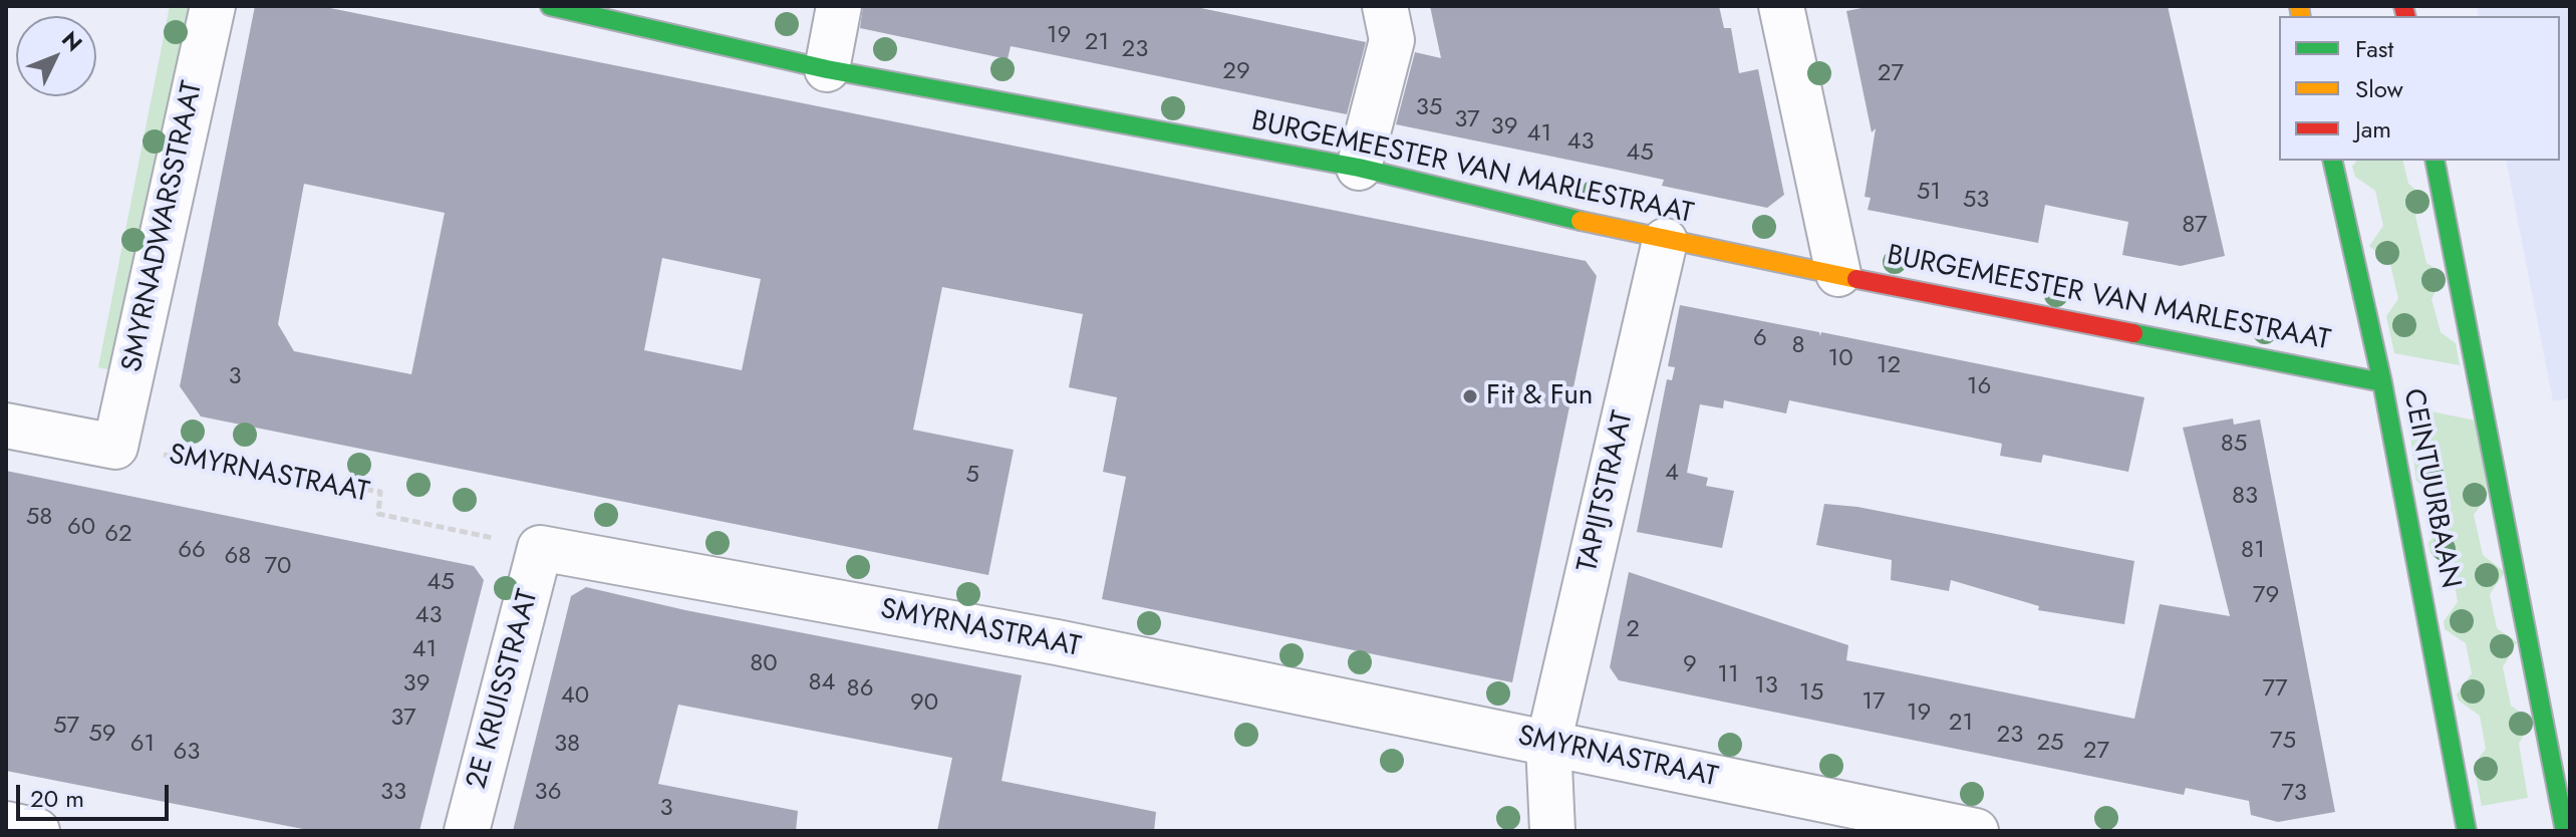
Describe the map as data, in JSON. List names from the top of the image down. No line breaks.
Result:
{"streets":{"street":["BURGEMEESTER VAN MARLESTRAAT","SMYRNADWARSSTRAAT","SMYRNASTRAAT","CEINTUURBAAN","TAPIJTSTRAAT","2E KRUISSTRAAT"]},"crossings":[["BURGEMEESTER VAN MARLESTRAAT","CEINTUURBAAN"],["BURGEMEESTER VAN MARLESTRAAT","TAPIJTSTRAAT"],["SMYRNADWARSSTRAAT","SMYRNASTRAAT"],["SMYRNASTRAAT","TAPIJTSTRAAT"],["SMYRNASTRAAT","2E KRUISSTRAAT"]],"places":["Fit & Fun"],"house_numbers":["19","21","23","29","27","35","37","39","41","43","45","51","53","87","6","8","10","12","3","16","85","4","5","83","58","60","62","66","81","68","70","45","79","43","2","41","80","9","11","84","39","13","86","77","15","40","17","90","19","37","21","57","59","23","75","25","61","38","27","63","33","36","73","3"],"legend":["Fast","Slow","Jam"],"scale_bar":"20 m","north":"top right"}
